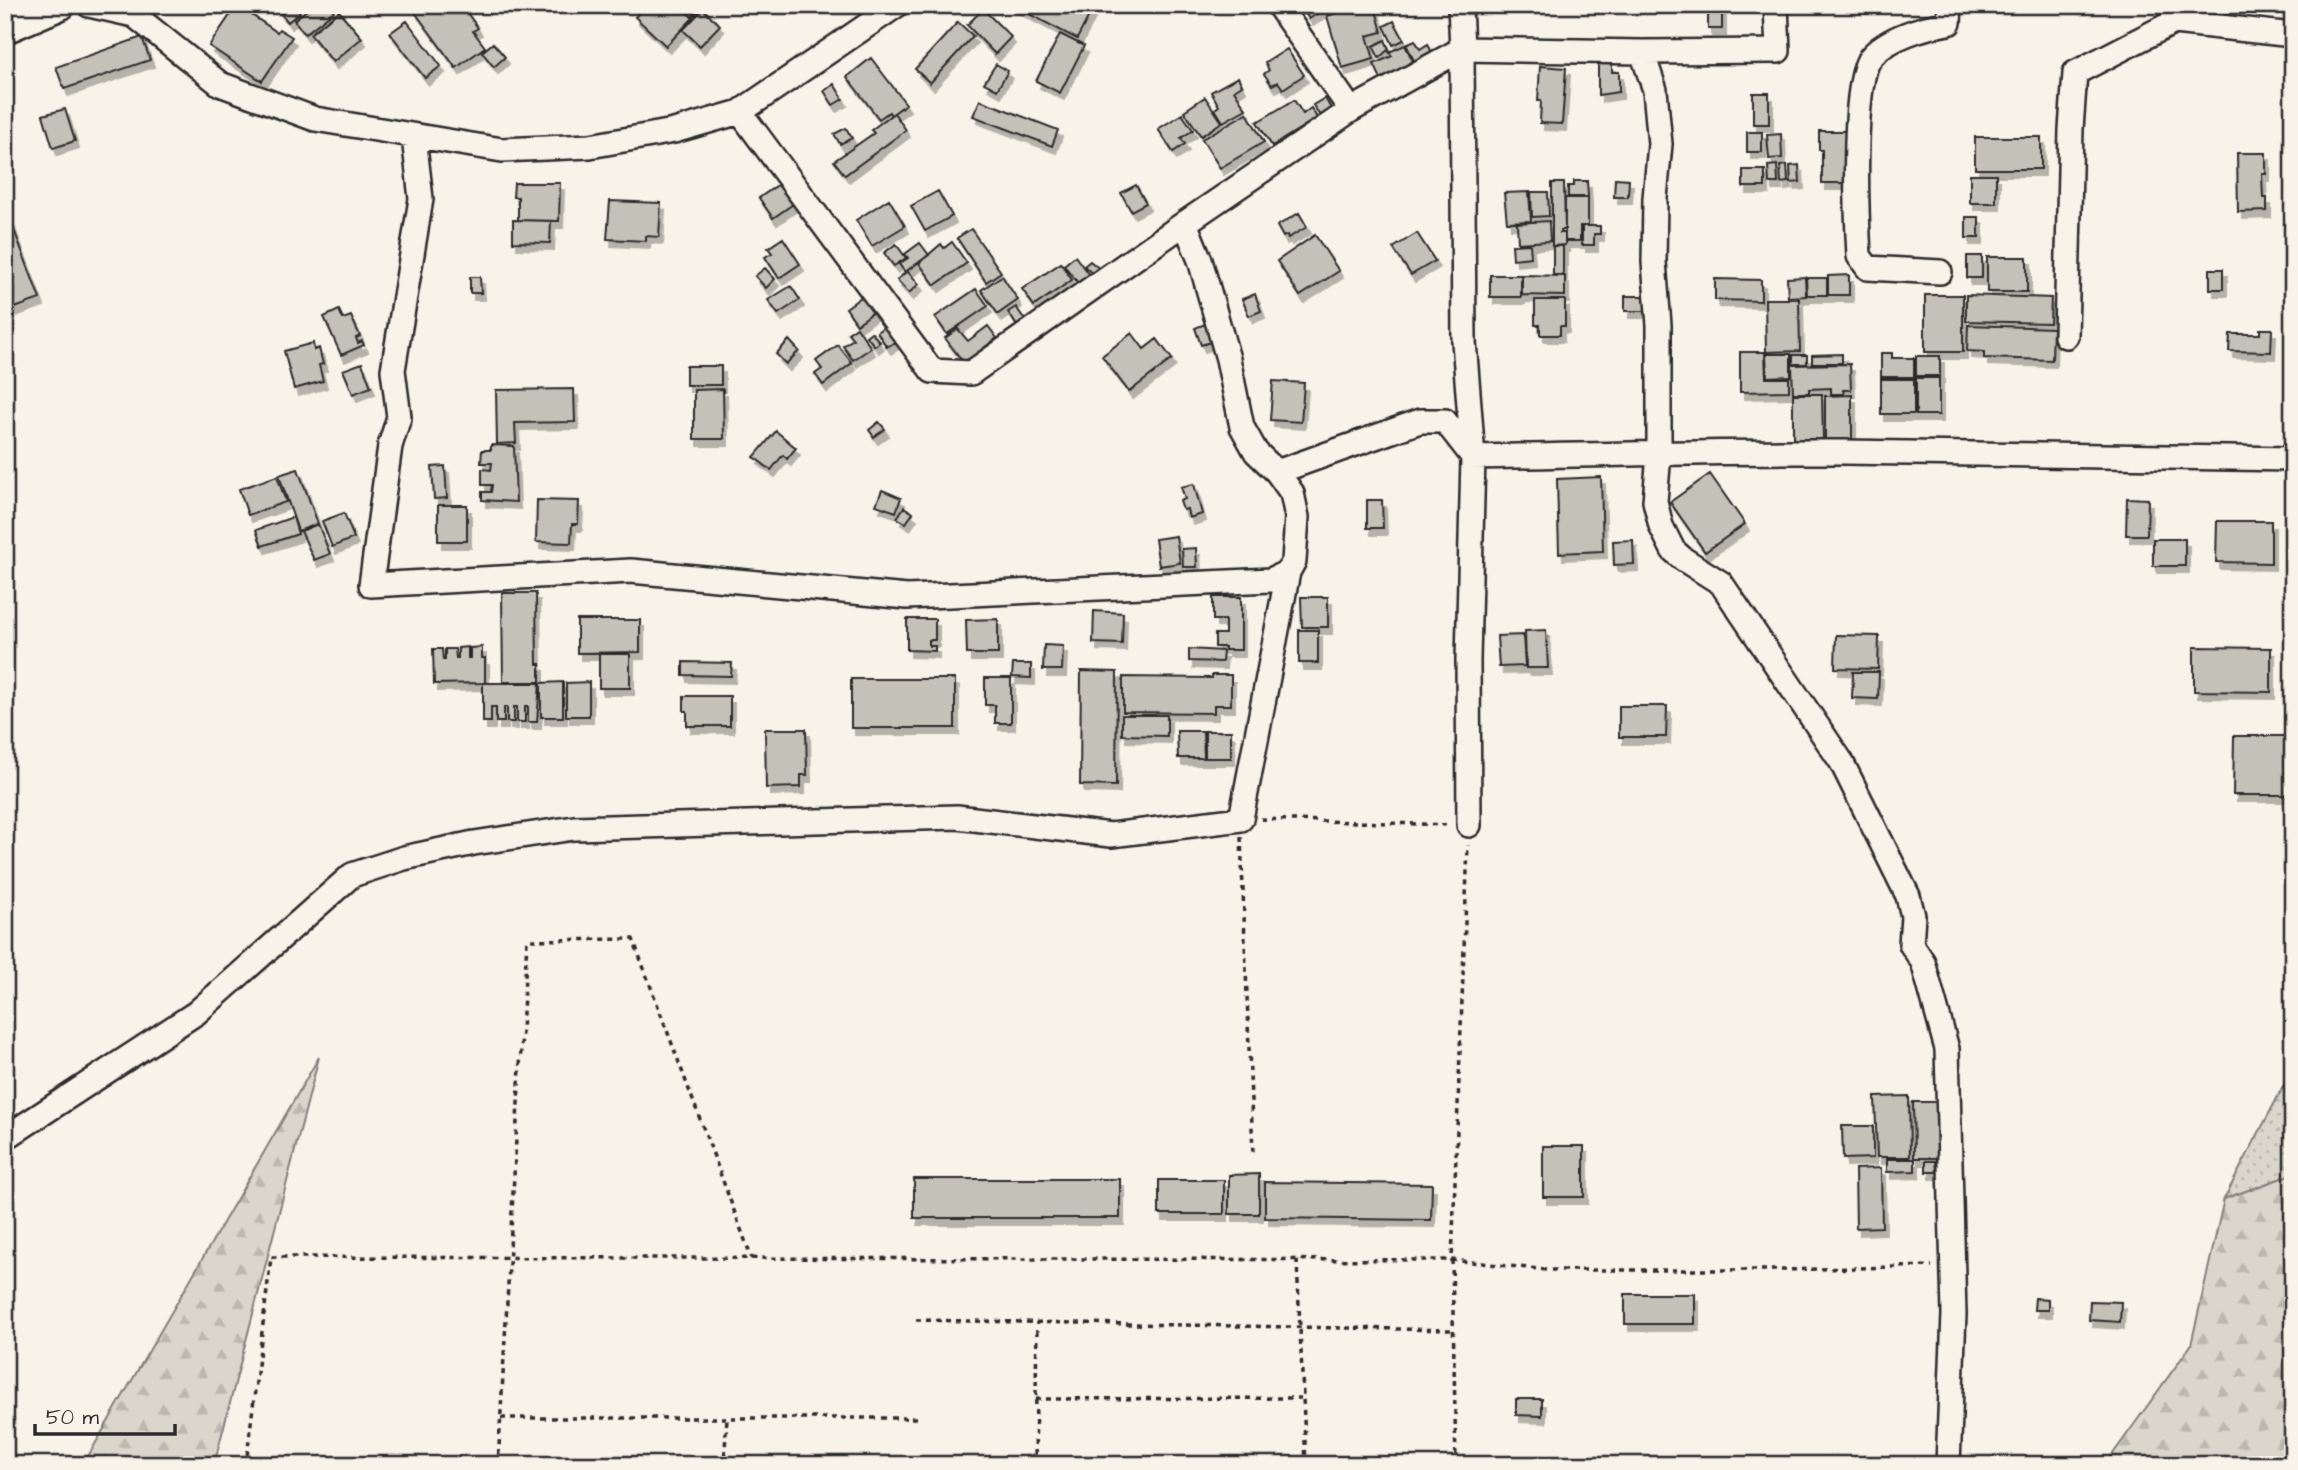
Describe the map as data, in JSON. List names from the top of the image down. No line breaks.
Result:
{"scale_bar":"50 m"}
